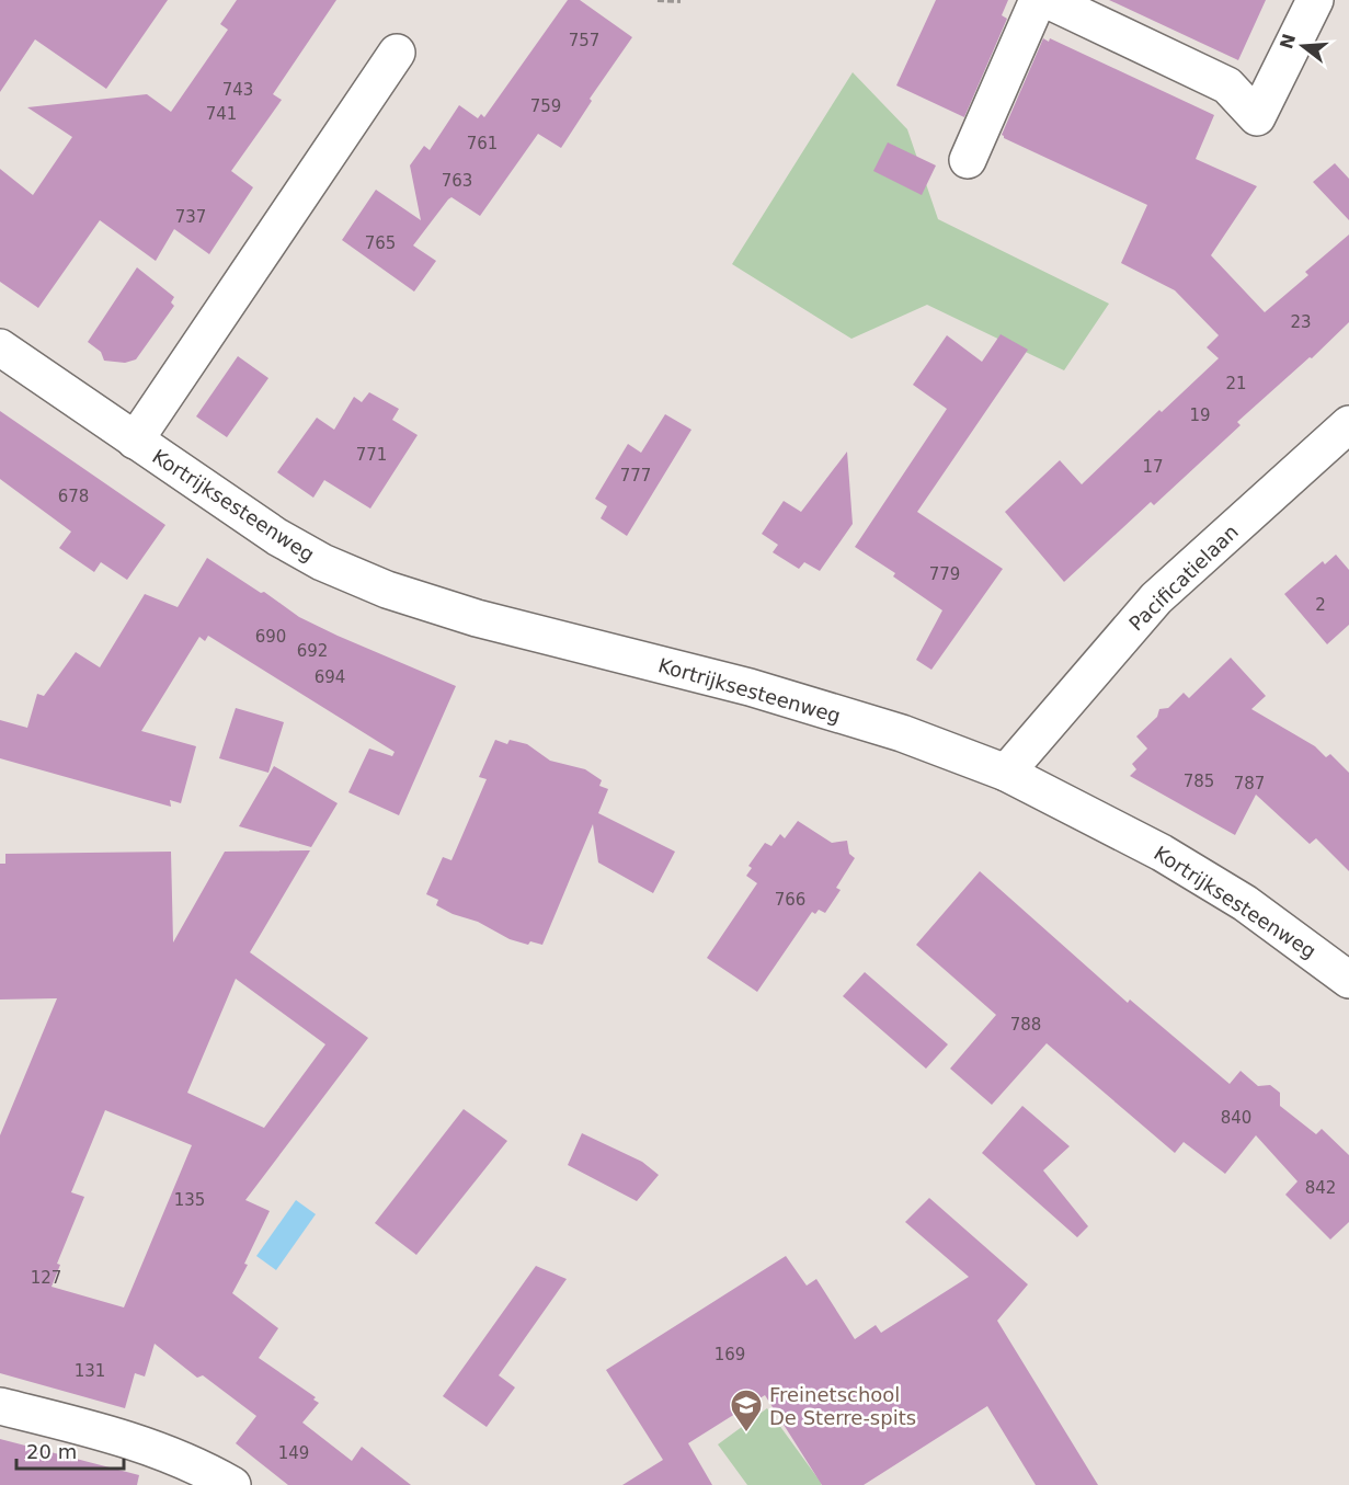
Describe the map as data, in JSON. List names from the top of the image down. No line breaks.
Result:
{"streets":{"main road":["Kortrijksesteenweg","Pacificatielaan"]},"crossings":[["Kortrijksesteenweg","Pacificatielaan"]],"places":{"school or university":["Freinetschool De Sterre-spits"]},"house_numbers":["757","743","759","741","761","763","737","765","23","21","19","771","17","777","678","779","2","690","692","694","785","787","766","788","840","842","135","127","169","131","149"],"scale_bar":"20 m","north":"left"}
